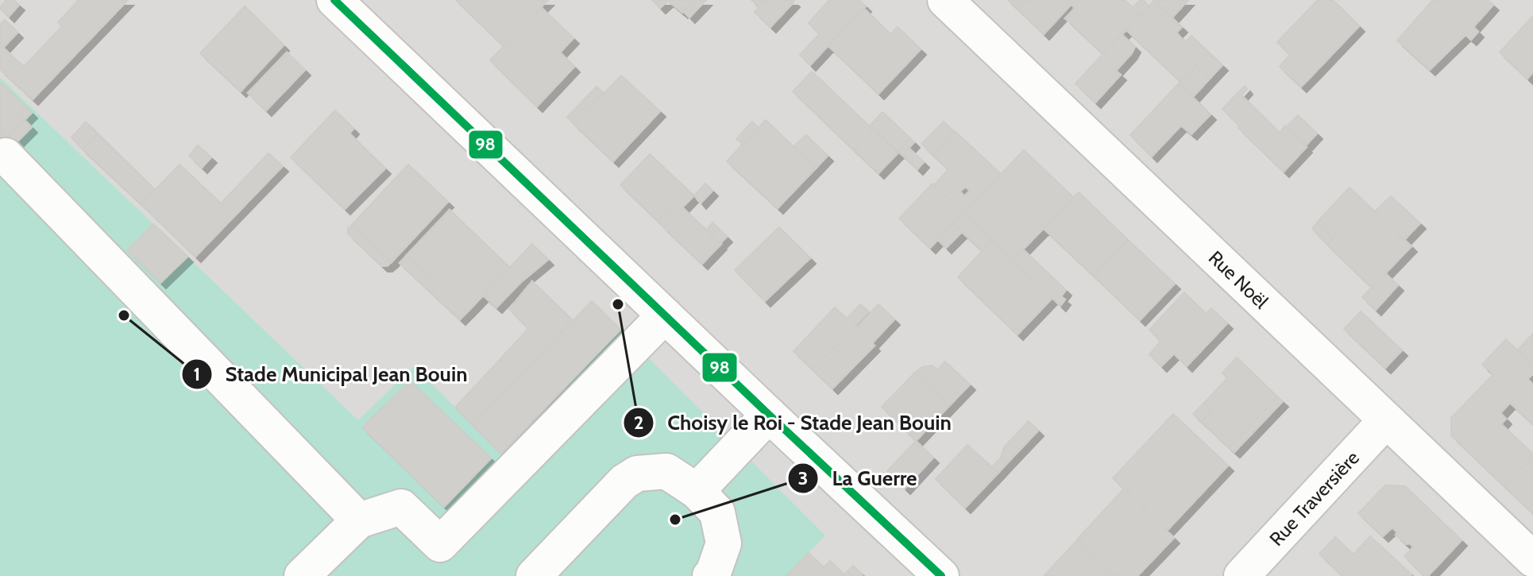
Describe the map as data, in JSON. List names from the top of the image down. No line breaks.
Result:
{"streets":{"street":["Rue Noël","Rue Traversière"]},"crossings":[["Rue Noël","Rue Traversière"]],"places":["Choisy le Roi - Stade Jean Bouin","Stade Municipal Jean Bouin","La Guerre"],"lines":["transit line 98"]}
